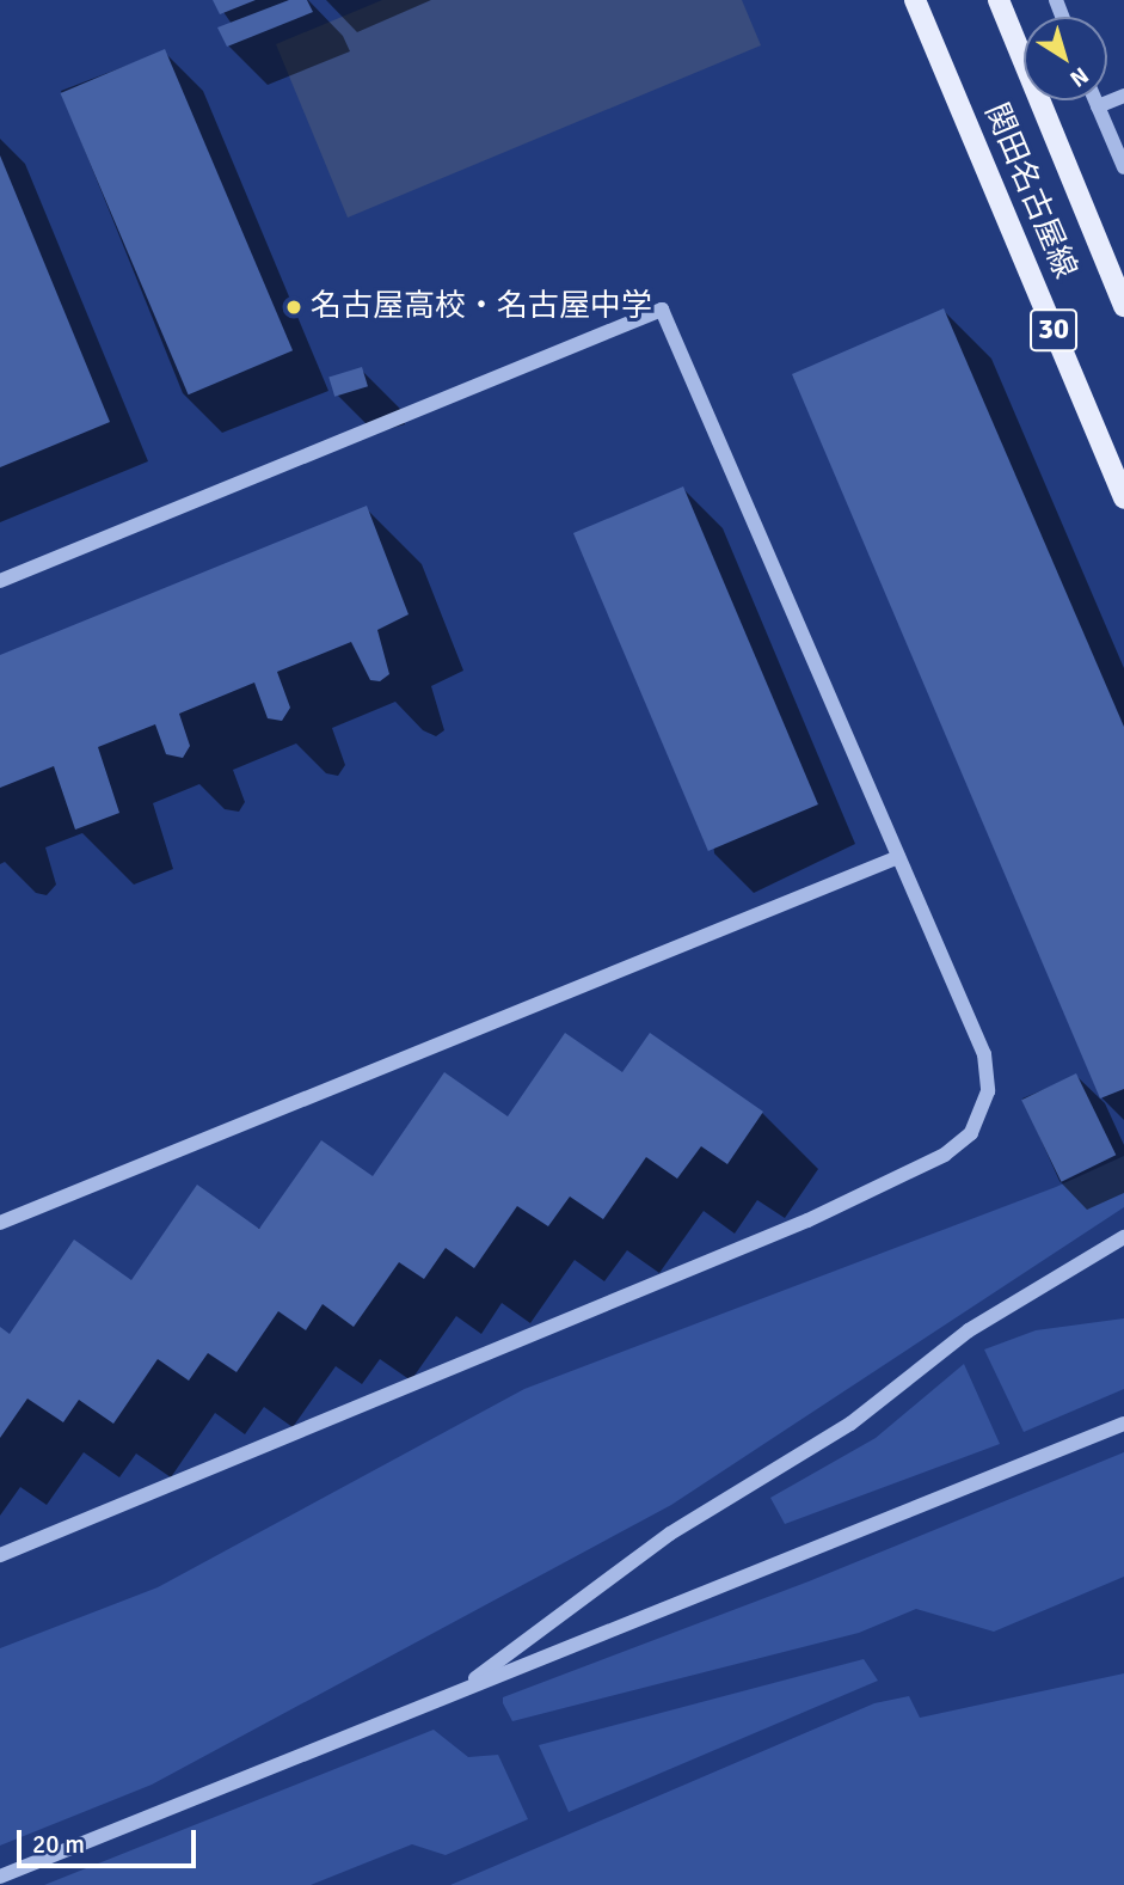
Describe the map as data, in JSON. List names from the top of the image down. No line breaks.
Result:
{"streets":{"main road":["関田名古屋線","30"]},"places":["名古屋高校・名古屋中学"],"scale_bar":"20 m","north":"bottom right"}
